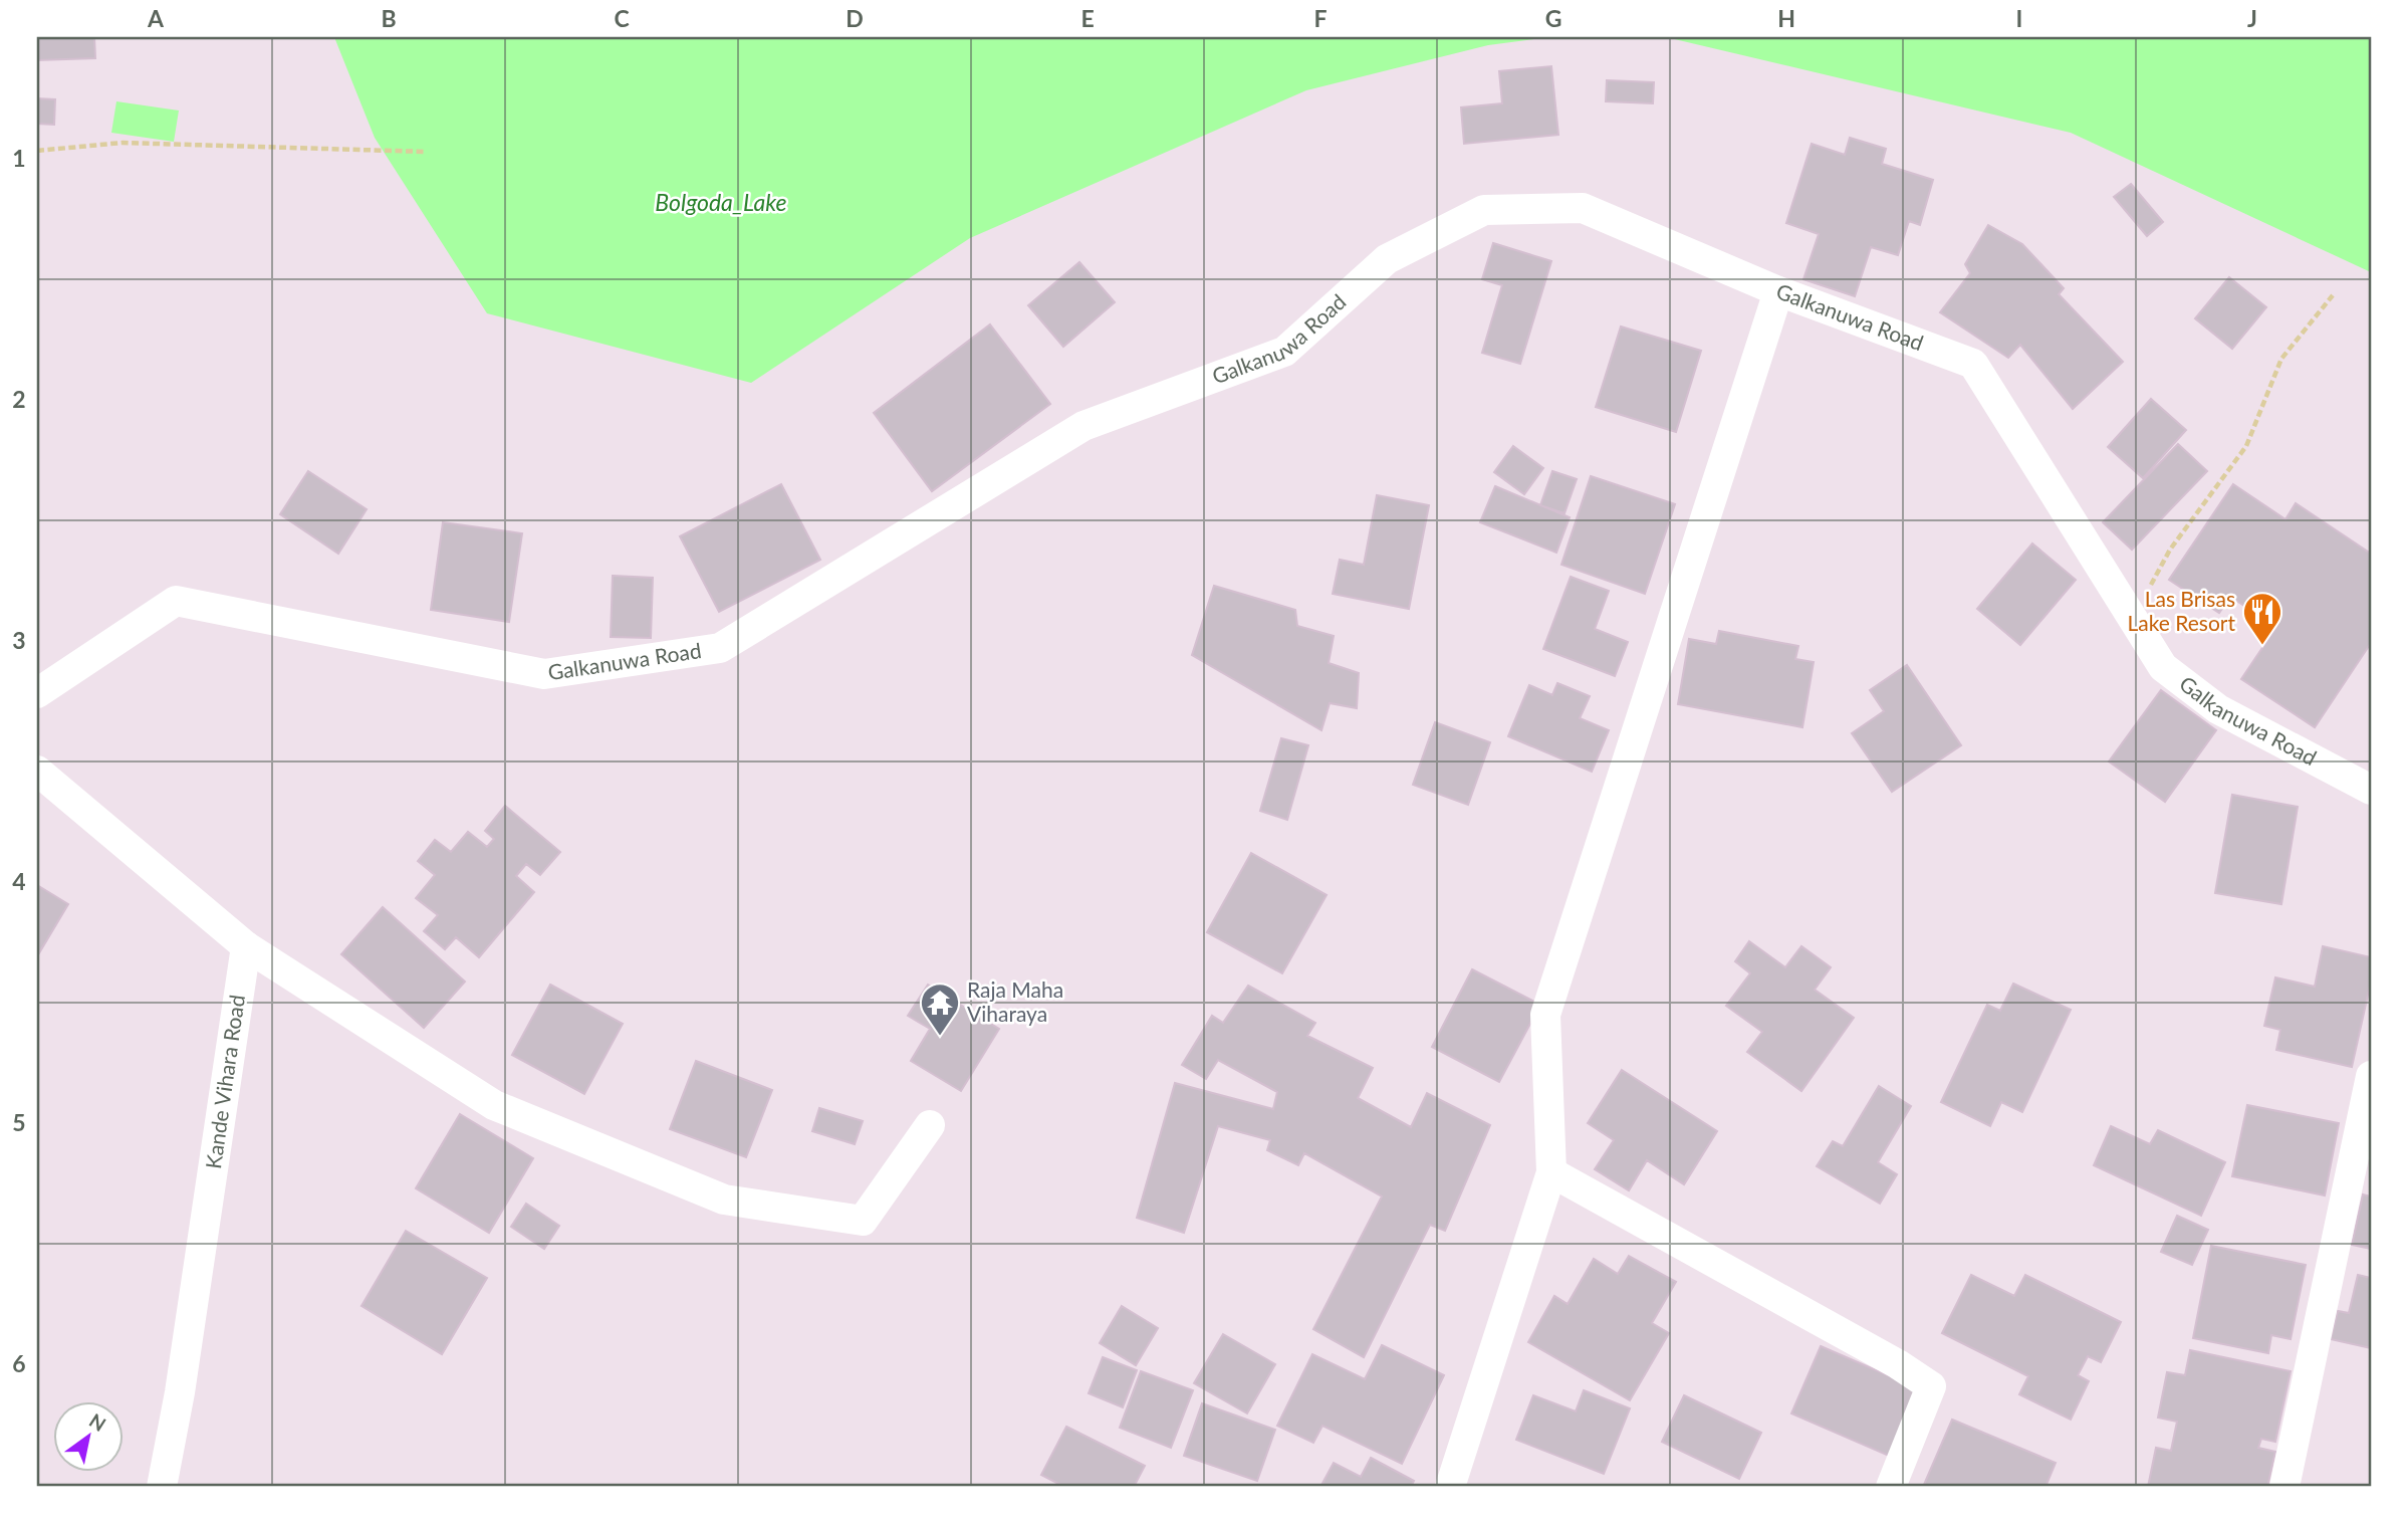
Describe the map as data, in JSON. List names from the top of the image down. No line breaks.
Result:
{"streets":{"street":["Galkanuwa Road","Kande Vihara Road"]},"water":["Bolgoda_Lake"],"places":{"restaurant":["Las Brisas Lake Resort"],"temple":["Raja Maha Viharaya"]},"north":"top right","grid":{"columns":["A","B","C","D","E","F","G","H","I","J"],"rows":["1","2","3","4","5","6"]}}
